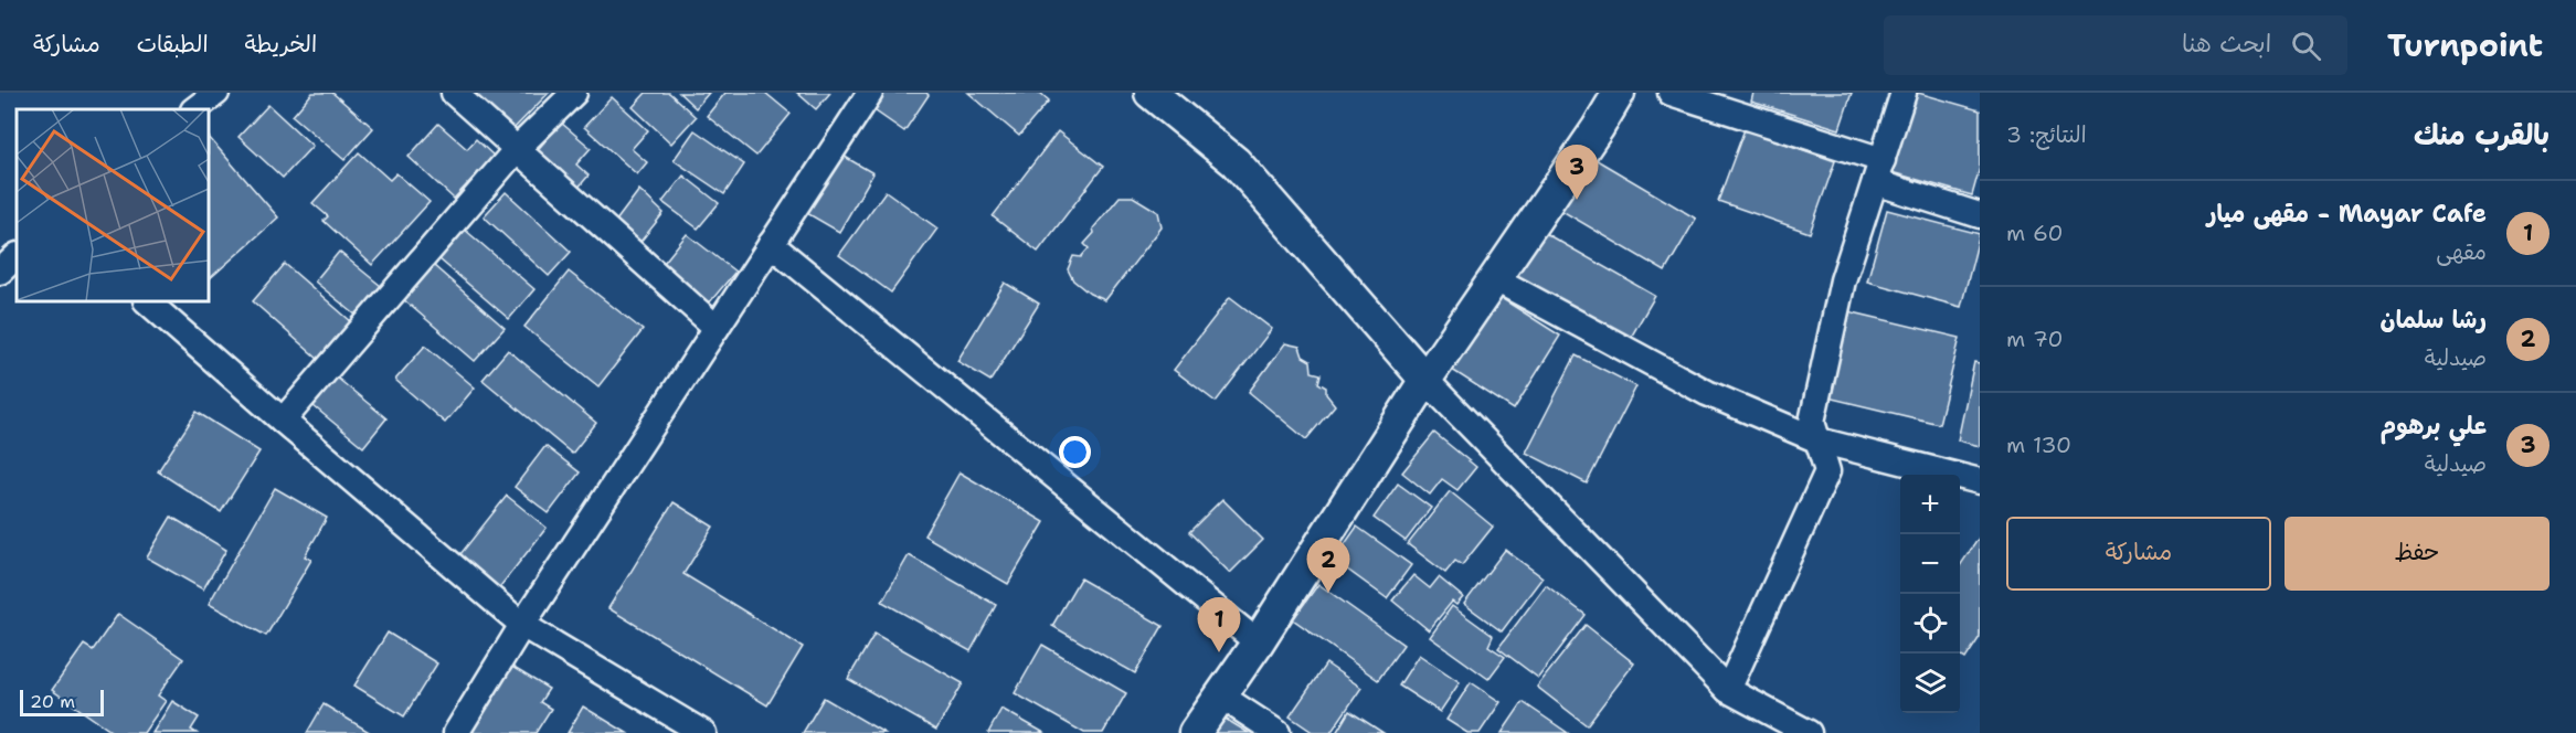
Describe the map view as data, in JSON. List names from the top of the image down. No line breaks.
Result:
{"scale_bar":"20 m","page":{"header":"Turnpoint","search":"ابحث هنا","nav":["الخريطة","الطبقات","مشاركة"],"heading":["بالقرب منك","النتائج: 3"],"pins":["3","2","1"],"list":[{"mark":"1","name":"Mayar Cafe - مقهى ميار","note":"مقهى","value":"60 m"},{"mark":"2","name":"رشا سلمان","note":"صيدلية","value":"70 m"},{"mark":"3","name":"علي برهوم","note":"صيدلية","value":"130 m"}],"map_buttons":["+","−"],"buttons":["حفظ","مشاركة"],"scale":"20 m"}}
